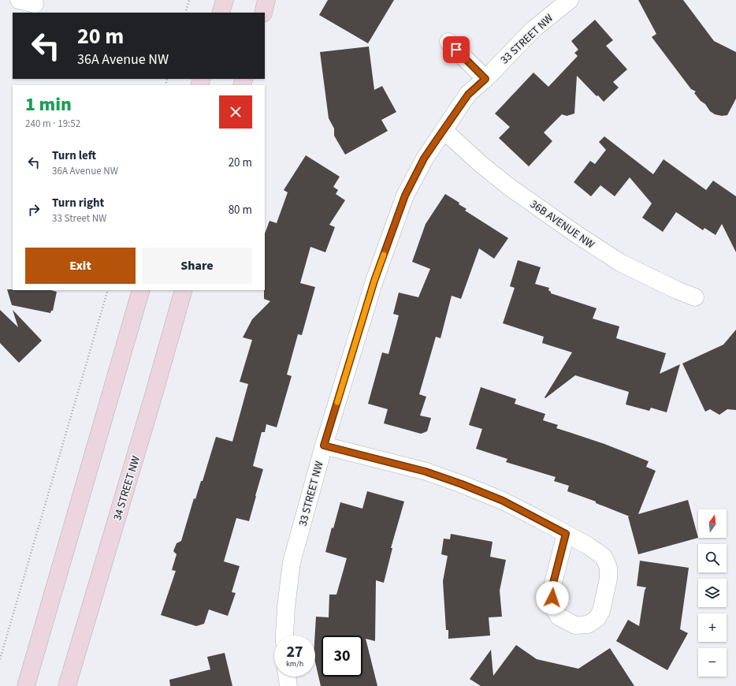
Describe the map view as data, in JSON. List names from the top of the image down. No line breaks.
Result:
{"streets":{"main road":["34 STREET NW"],"street":["33 STREET NW","36B AVENUE NW"]},"crossings":[["33 STREET NW","36B AVENUE NW"]],"north":"top","page":{"turn":["20 m","36A Avenue NW"],"heading":["1 min","240 m · 19:52"],"list":[{"name":"Turn left","note":"36A Avenue NW","value":"20 m"},{"name":"Turn right","note":"33 Street NW","value":"80 m"}],"buttons":["Exit","Share"],"map_buttons":["+","−"],"speed":"27 km/h","limit":"30"}}
